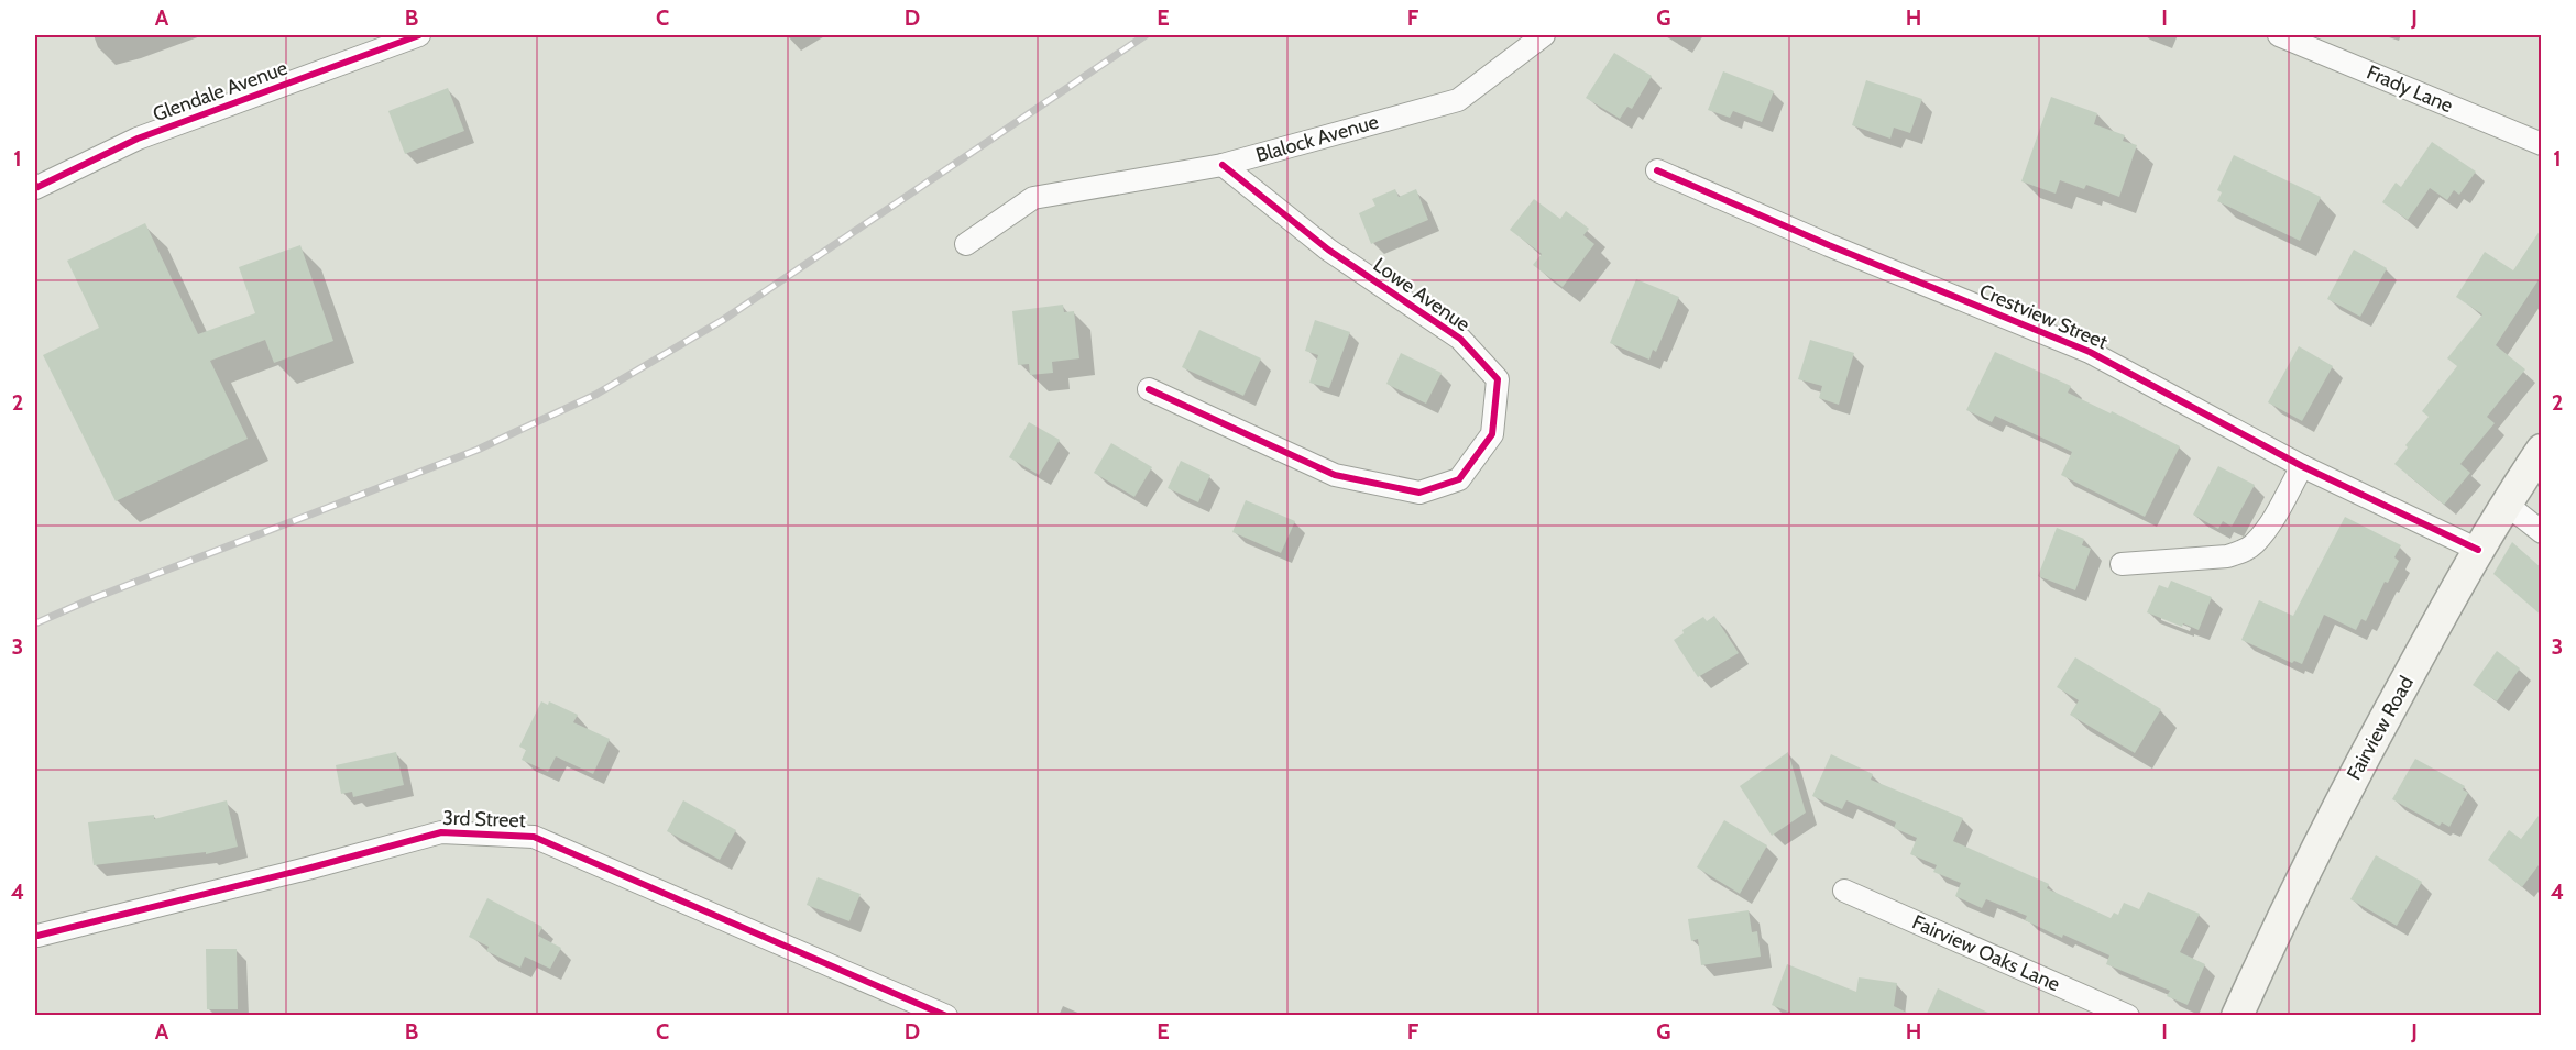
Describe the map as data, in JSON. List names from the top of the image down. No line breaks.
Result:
{"streets":{"main road":["Fairview Road"],"street":["Frady Lane","Glendale Avenue","Blalock Avenue","Lowe Avenue","Crestview Street","3rd Street","Fairview Oaks Lane"]},"crossings":[["Blalock Avenue","Lowe Avenue"],["Crestview Street","Fairview Road"]],"grid":{"columns":["A","B","C","D","E","F","G","H","I","J"],"rows":["1","2","3","4"]}}
